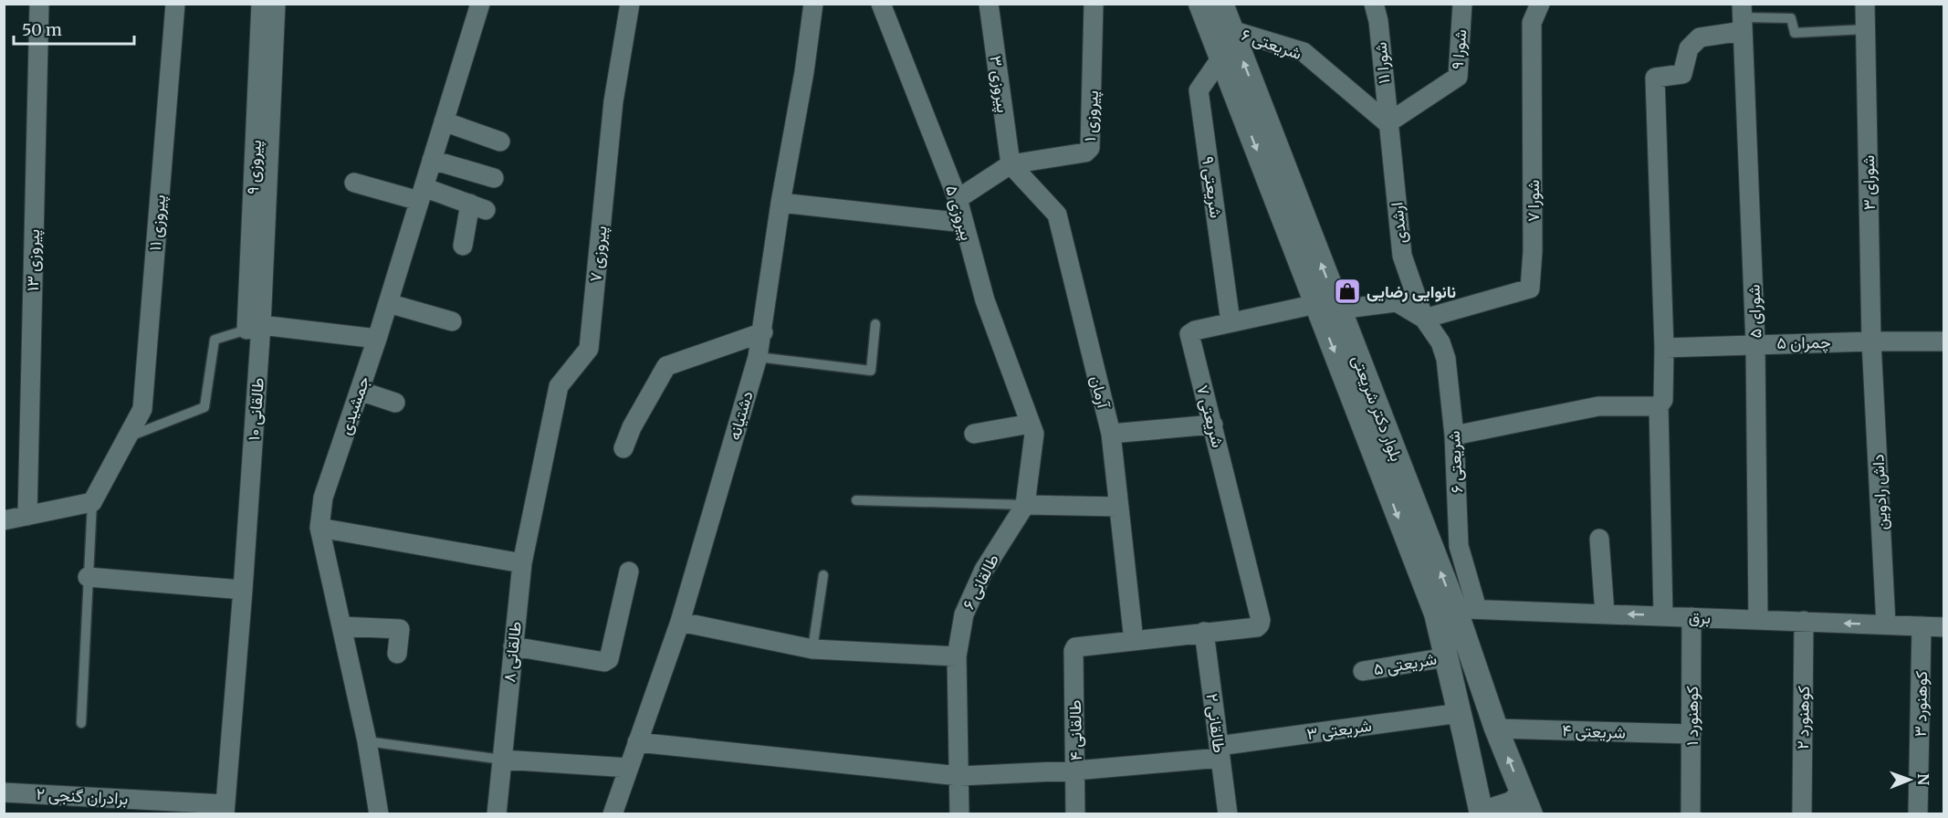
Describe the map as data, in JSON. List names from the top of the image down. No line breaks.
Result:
{"streets":{"street":["شریعتی ۶","شورا ۹","شورا ۱۱","پیروزی ۳","پیروزی ۱","پیروزی ۹","شورای ۳","شریعتی ۹","شورا ۷","پیروزی ۵","پیروزی ۱۱","ارشدی","پیروزی ۷","پیروزی ۱۳","شورای ۵","چمران ۵","آرمان","جمشیدی","بلوار دکتر شریعتی","طالقانی ۱۰","دشتیانه","شریعتی ۷","داش رادوین","طالقانی ۶","برق","طالقانی ۸","شریعتی ۵","کوهنورد ۳","کوهنورد ۱","کوهنورد ۲","طالقانی ۲","شریعتی ۳","طالقانی ۴","شریعتی ۴","برادران گنجی ۲"]},"crossings":[["شریعتی ۶","شورا ۹"],["شریعتی ۶","شورا ۱۱"],["شریعتی ۶","شورا ۷"],["شریعتی ۶","ارشدی"],["شریعتی ۶","بلوار دکتر شریعتی"],["شریعتی ۶","برق"],["شورا ۹","شورا ۱۱"],["شورا ۹","ارشدی"],["شورا ۱۱","ارشدی"],["پیروزی ۳","پیروزی ۱"],["پیروزی ۳","آرمان"],["پیروزی ۱","پیروزی ۵"],["پیروزی ۱","آرمان"],["پیروزی ۹","طالقانی ۱۰"],["شورای ۳","چمران ۵"],["شورای ۳","داش رادوین"],["شریعتی ۹","بلوار دکتر شریعتی"],["شریعتی ۹","شریعتی ۷"],["شورا ۷","ارشدی"],["پیروزی ۵","طالقانی ۶"],["پیروزی ۷","طالقانی ۸"],["شورای ۵","چمران ۵"],["شورای ۵","برق"],["چمران ۵","داش رادوین"],["آرمان","طالقانی ۴"],["بلوار دکتر شریعتی","شریعتی ۷"],["بلوار دکتر شریعتی","برق"],["بلوار دکتر شریعتی","شریعتی ۵"],["بلوار دکتر شریعتی","شریعتی ۳"],["بلوار دکتر شریعتی","شریعتی ۴"],["طالقانی ۱۰","برادران گنجی ۲"],["دشتیانه","شریعتی ۳"],["شریعتی ۷","طالقانی ۲"],["داش رادوین","برق"],["طالقانی ۶","شریعتی ۳"],["برق","کوهنورد ۳"],["برق","کوهنورد ۱"],["برق","کوهنورد ۲"],["کوهنورد ۱","شریعتی ۴"],["طالقانی ۲","شریعتی ۳"],["شریعتی ۳","طالقانی ۴"]],"places":{"shop":["نانوایی رضایی"]},"scale_bar":"50 m","north":"right"}
